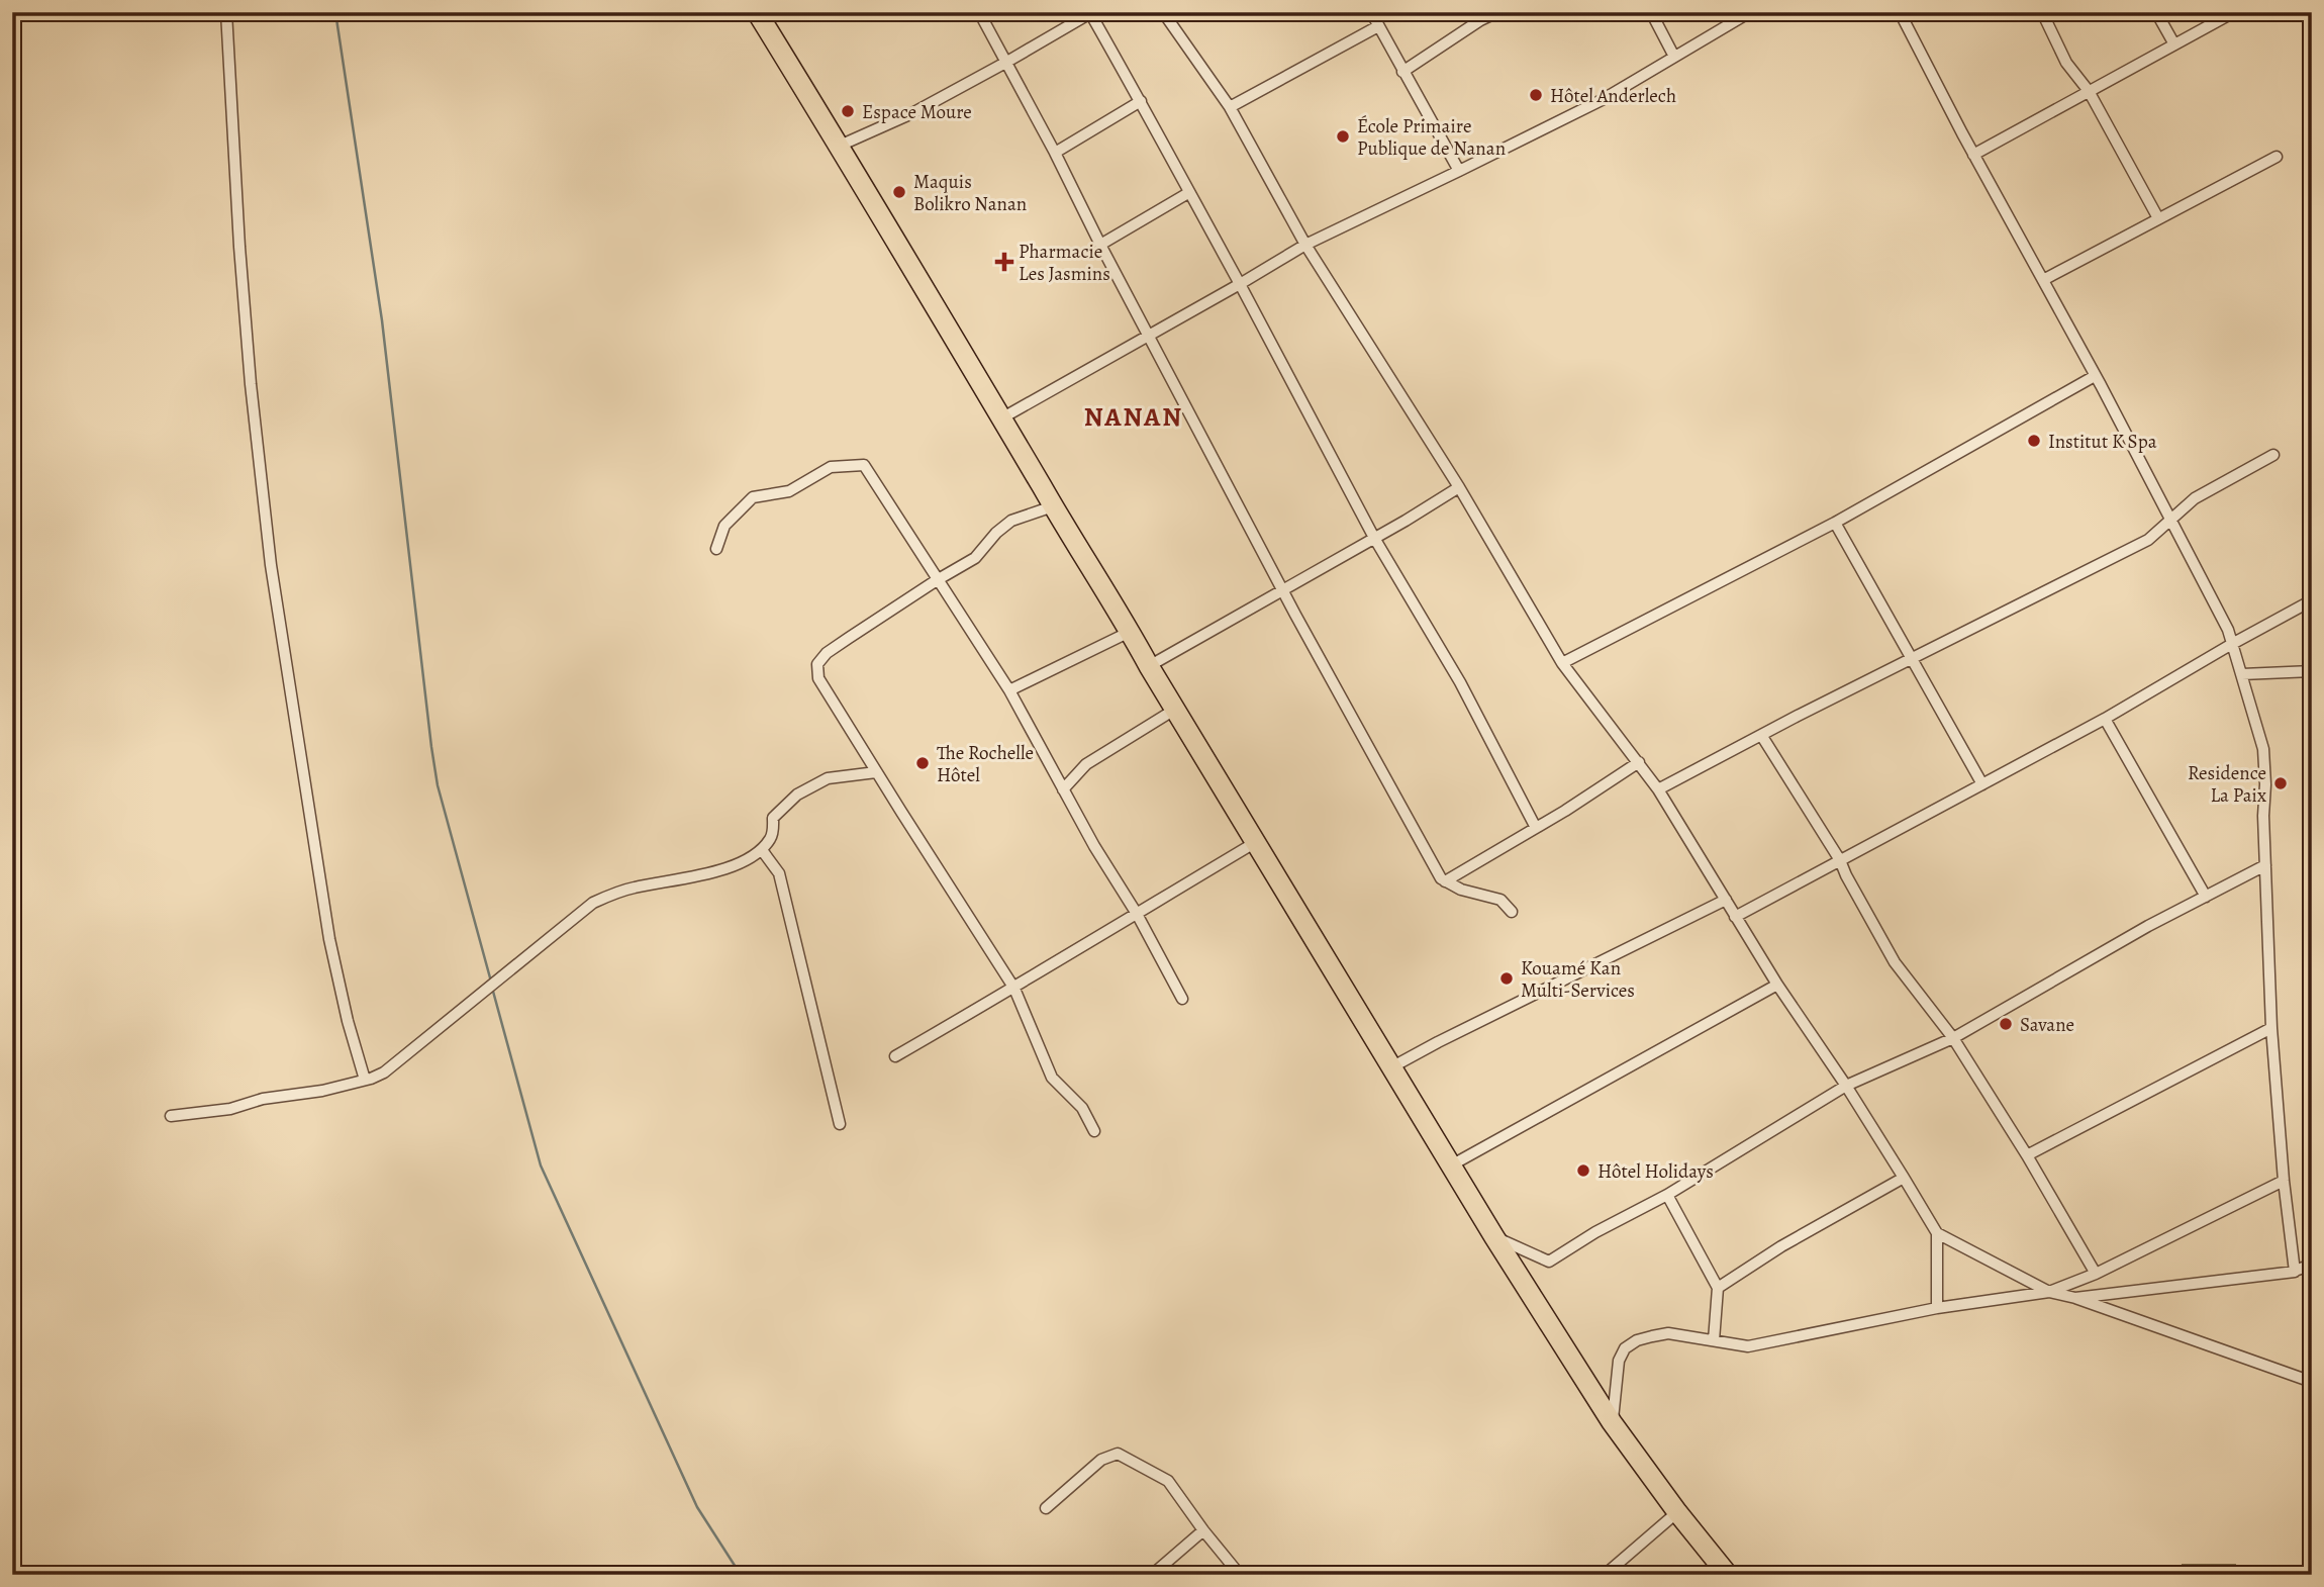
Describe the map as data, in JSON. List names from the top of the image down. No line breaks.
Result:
{"districts":["NANAN"],"places":{"other":["Hôtel Anderlech","Espace Moure","École Primaire Publique de Nanan","Maquis Bolikro Nanan","Institut K Spa","The Rochelle Hôtel","Residence La Paix","Kouamé Kan Multi-Services","Savane","Hôtel Holidays"],"health":["Pharmacie Les Jasmins"]}}
